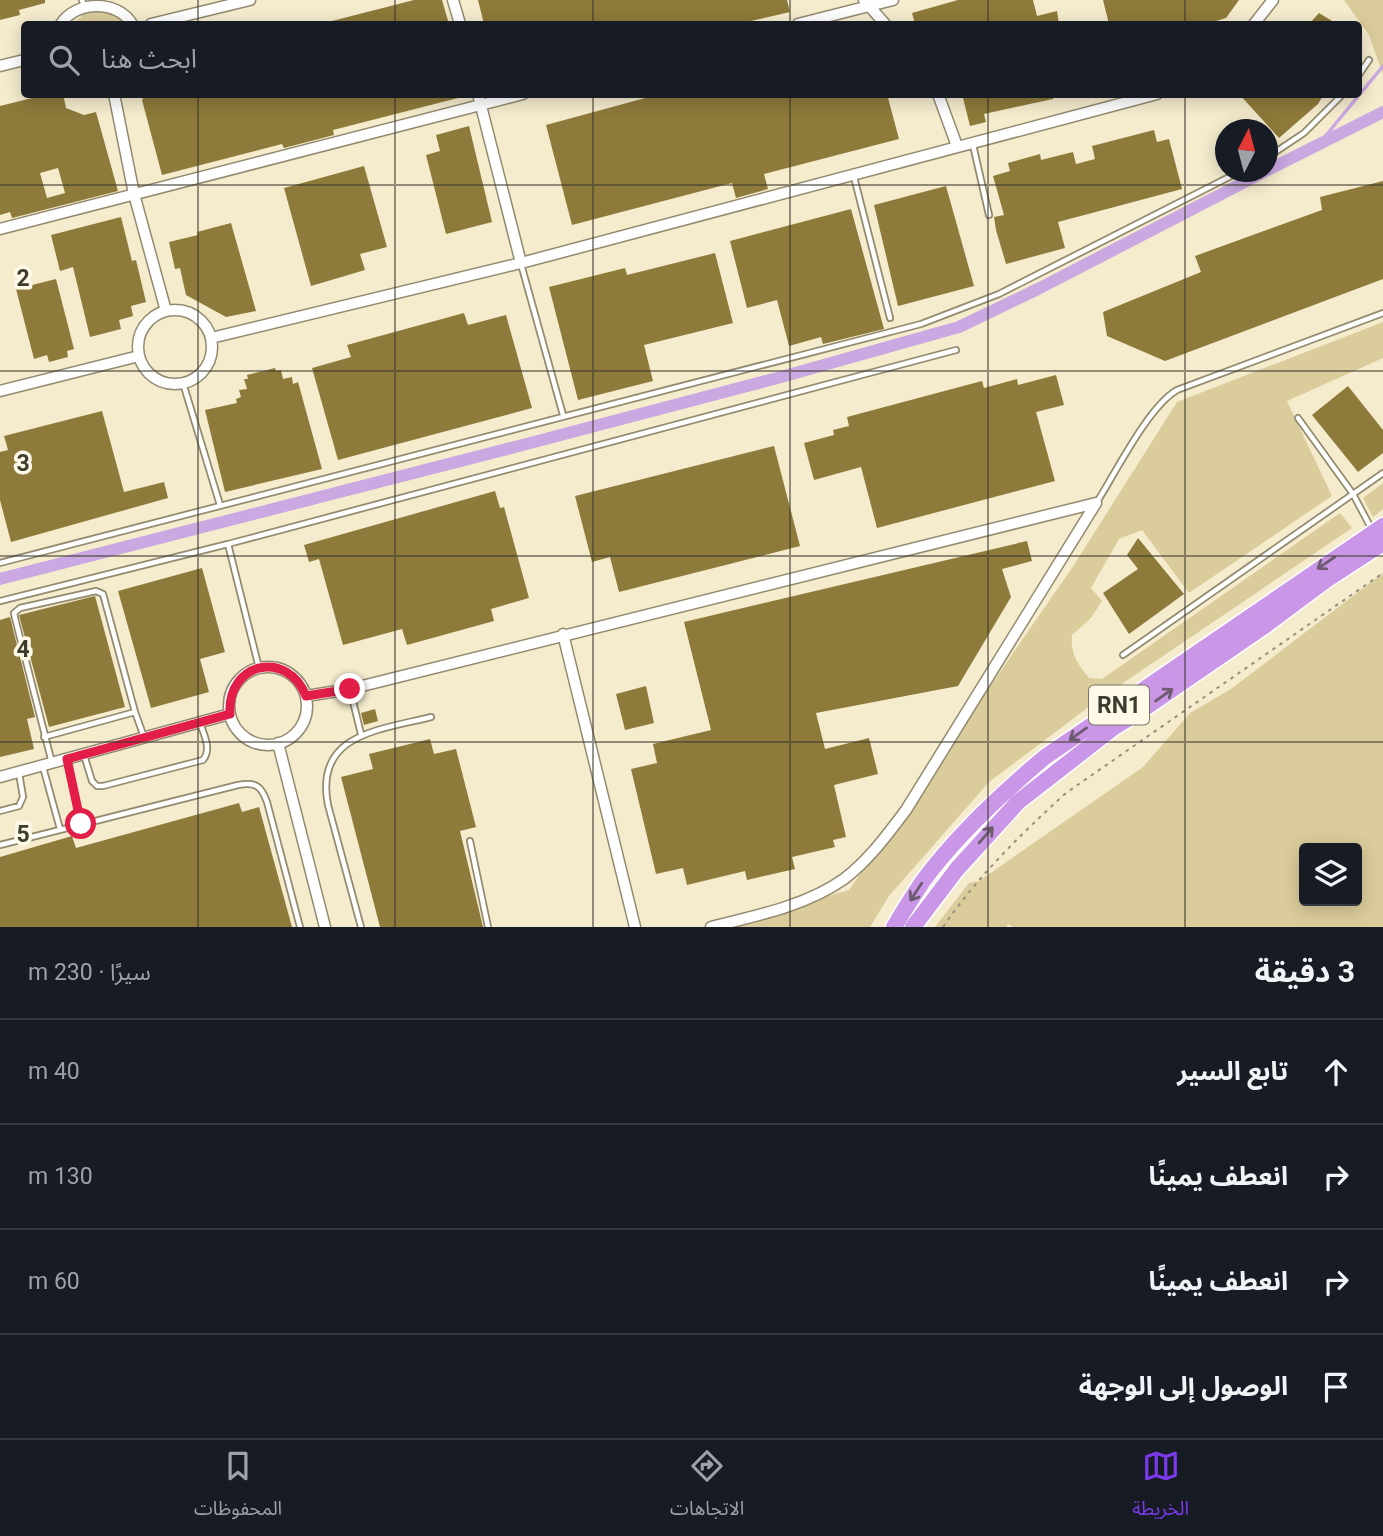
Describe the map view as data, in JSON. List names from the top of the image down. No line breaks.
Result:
{"streets":{"highway":["RN1"]},"north":"top","page":{"search":"ابحث هنا","heading":["3 دقيقة","سيرًا · 230 m"],"list":[["تابع السير","40 m"],["انعطف يمينًا","130 m"],["انعطف يمينًا","60 m"],"الوصول إلى الوجهة"],"nav":["الخريطة","الاتجاهات","المحفوظات"]},"grid":{"rows":["2","3","4","5"]}}
